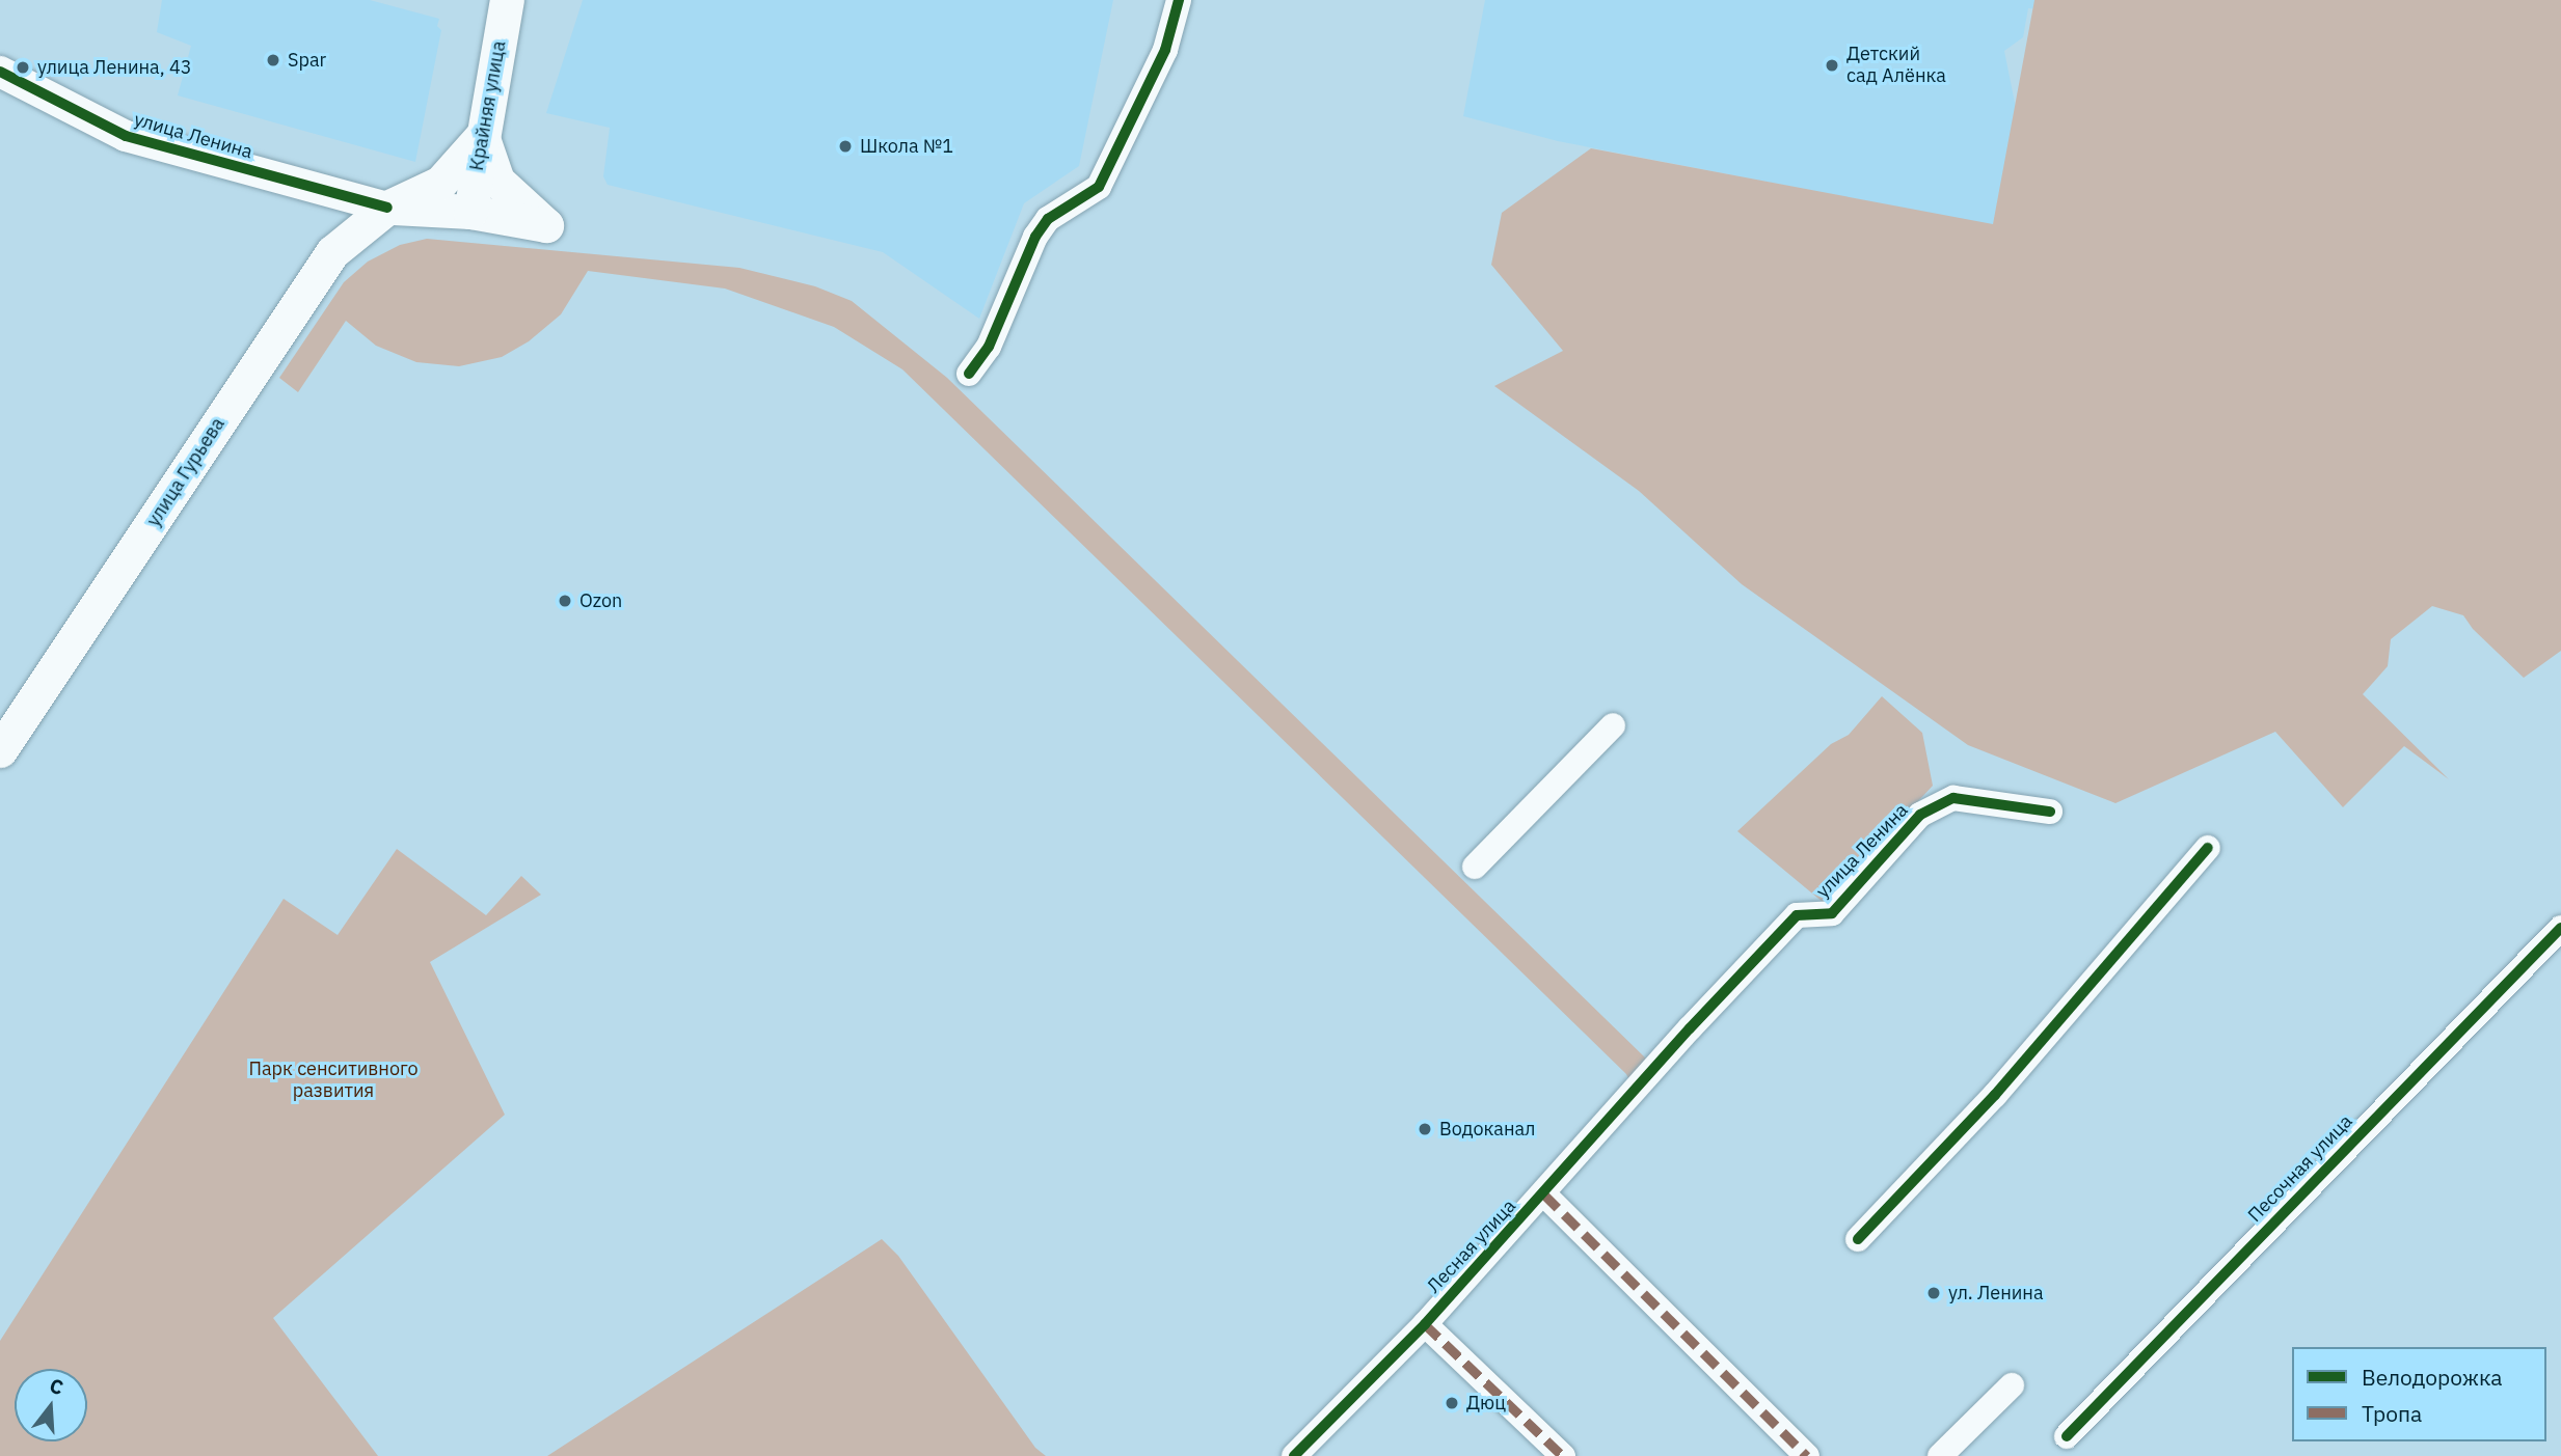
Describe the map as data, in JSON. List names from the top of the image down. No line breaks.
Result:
{"streets":{"main road":["Крайняя улица","улица Ленина","улица Гурьева"],"street":["Песочная улица","Лесная улица"]},"crossings":[["Крайняя улица","улица Ленина"],["Крайняя улица","улица Гурьева"],["улица Ленина","улица Гурьева"],["улица Ленина","Лесная улица"]],"parks":["Парк сенситивного развития"],"places":["Spar","Детский сад Алёнка","улица Ленина, 43","Школа №1","Ozon","Водоканал","ул. Ленина","Дюц"],"legend":["Велодорожка","Тропа"],"north":"top"}
